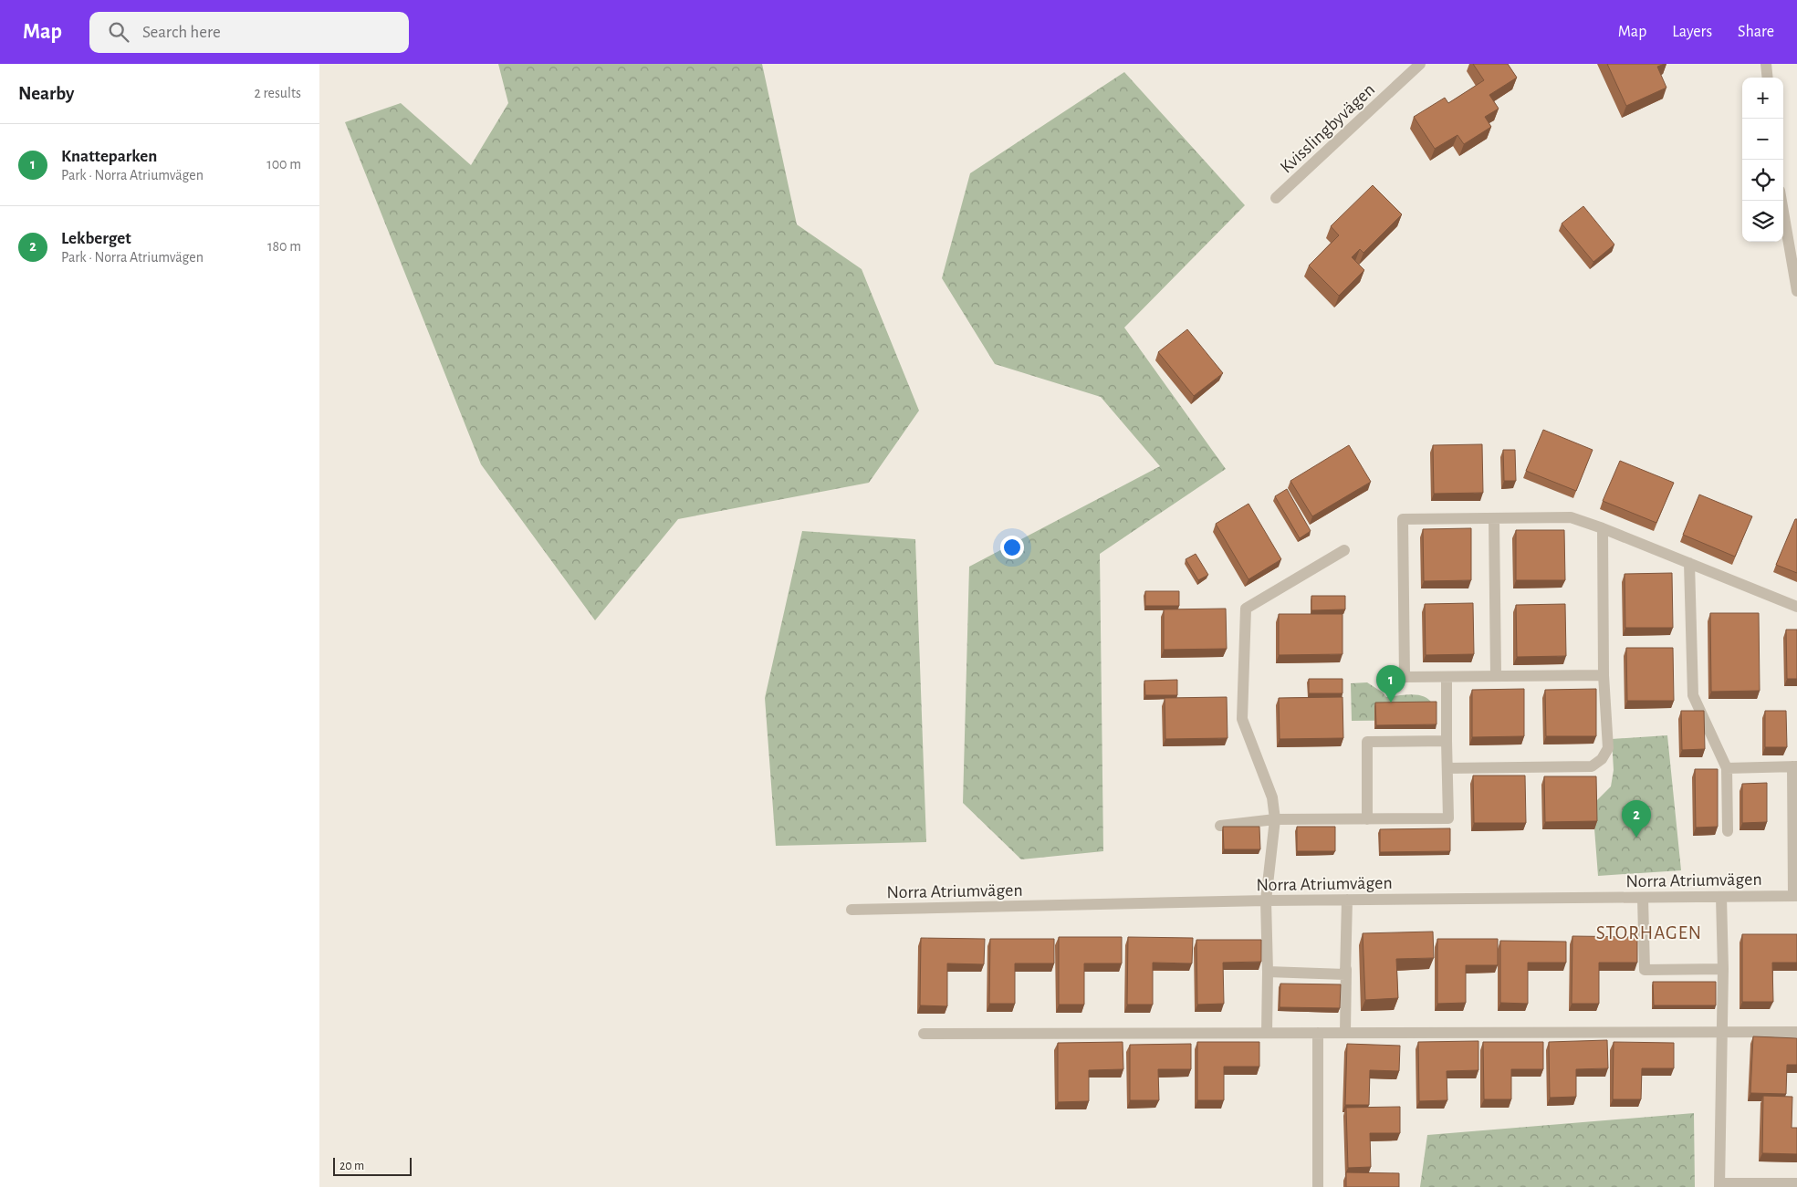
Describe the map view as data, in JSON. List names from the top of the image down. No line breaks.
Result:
{"streets":{"street":["Kvisslingbyvägen","Norra Atriumvägen"]},"districts":["STORHAGEN"],"scale_bar":"20 m","page":{"header":"Map","search":"Search here","nav":["Map","Layers","Share"],"heading":["Nearby","2 results"],"map_buttons":["+","−"],"list":[{"mark":"1","name":"Knatteparken","note":"Park · Norra Atriumvägen","value":"100 m"},{"mark":"2","name":"Lekberget","note":"Park · Norra Atriumvägen","value":"180 m"}],"pins":["1","2"],"scale":"20 m"}}
